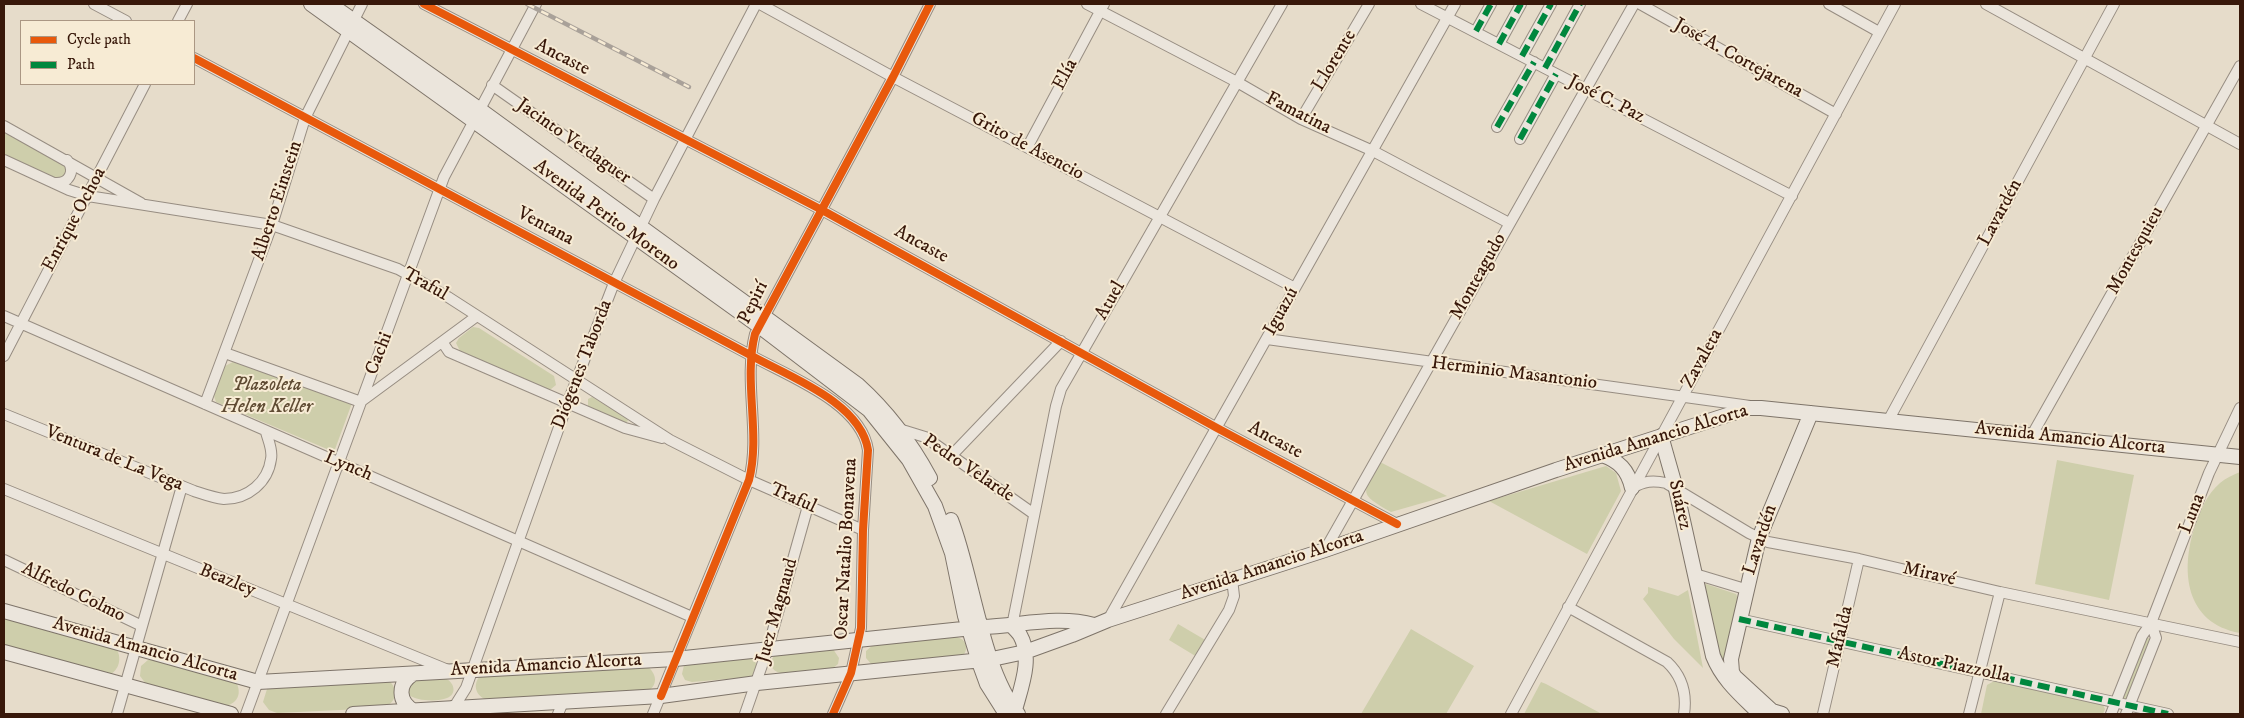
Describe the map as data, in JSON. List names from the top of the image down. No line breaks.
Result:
{"streets":{"main road":["Lavardén","Avenida Perito Moreno","Avenida Amancio Alcorta","Suárez"],"street":["Ancaste","José A. Cortejarena","Llorente","Elía","José C. Paz","Famatina","Jacinto Verdaguer","Grito de Asencio","Alberto Einstein","Enrique Ochoa","Ventana","Montesquieu","Monteagudo","Traful","Atuel","Pepirí","Iguazú","Cachi","Zavaleta","Diógenes Taborda","Herminio Masantonio","Ventura de La Vega","Lynch","Pedro Velarde","Luna","Oscar Natalio Bonavena","Miravé","Beazley","Alfredo Colmo","Juez Magnaud","Mafalda","Astor Piazzolla"]},"crossings":[["Ancaste","Monteagudo"],["Ancaste","Atuel"],["Ancaste","Pepirí"],["Ancaste","Iguazú"],["Ancaste","Cachi"],["Ancaste","Diógenes Taborda"],["Ancaste","Avenida Amancio Alcorta"],["José A. Cortejarena","Zavaleta"],["Llorente","Famatina"],["Elía","Famatina"],["Elía","Grito de Asencio"],["José C. Paz","Monteagudo"],["José C. Paz","Iguazú"],["José C. Paz","Zavaleta"],["Famatina","Monteagudo"],["Famatina","Atuel"],["Famatina","Iguazú"],["Jacinto Verdaguer","Cachi"],["Jacinto Verdaguer","Diógenes Taborda"],["Grito de Asencio","Atuel"],["Grito de Asencio","Pepirí"],["Grito de Asencio","Iguazú"],["Grito de Asencio","Diógenes Taborda"],["Alberto Einstein","Avenida Perito Moreno"],["Alberto Einstein","Ventana"],["Alberto Einstein","Traful"],["Alberto Einstein","Lynch"],["Lavardén","Avenida Amancio Alcorta"],["Lavardén","Miravé"],["Lavardén","Astor Piazzolla"],["Avenida Perito Moreno","Pepirí"],["Avenida Perito Moreno","Cachi"],["Avenida Perito Moreno","Diógenes Taborda"],["Avenida Perito Moreno","Avenida Amancio Alcorta"],["Avenida Perito Moreno","Pedro Velarde"],["Enrique Ochoa","Traful"],["Enrique Ochoa","Lynch"],["Ventana","Pepirí"],["Ventana","Cachi"],["Ventana","Diógenes Taborda"],["Ventana","Oscar Natalio Bonavena"],["Montesquieu","Avenida Amancio Alcorta"],["Monteagudo","Herminio Masantonio"],["Monteagudo","Avenida Amancio Alcorta"],["Traful","Pepirí"],["Traful","Cachi"],["Traful","Diógenes Taborda"],["Traful","Oscar Natalio Bonavena"],["Traful","Juez Magnaud"],["Atuel","Avenida Amancio Alcorta"],["Atuel","Pedro Velarde"],["Pepirí","Avenida Amancio Alcorta"],["Pepirí","Lynch"],["Iguazú","Herminio Masantonio"],["Iguazú","Avenida Amancio Alcorta"],["Cachi","Avenida Amancio Alcorta"],["Cachi","Lynch"],["Cachi","Beazley"],["Zavaleta","Herminio Masantonio"],["Zavaleta","Avenida Amancio Alcorta"],["Zavaleta","Suárez"],["Zavaleta","Miravé"],["Diógenes Taborda","Avenida Amancio Alcorta"],["Diógenes Taborda","Lynch"],["Herminio Masantonio","Avenida Amancio Alcorta"],["Avenida Amancio Alcorta","Suárez"],["Avenida Amancio Alcorta","Luna"],["Avenida Amancio Alcorta","Oscar Natalio Bonavena"],["Avenida Amancio Alcorta","Beazley"],["Avenida Amancio Alcorta","Juez Magnaud"],["Ventura de La Vega","Lynch"],["Suárez","Miravé"],["Luna","Miravé"],["Luna","Astor Piazzolla"],["Miravé","Mafalda"],["Mafalda","Astor Piazzolla"]],"parks":["Plazoleta Helen Keller"],"legend":["Cycle path","Path"]}
